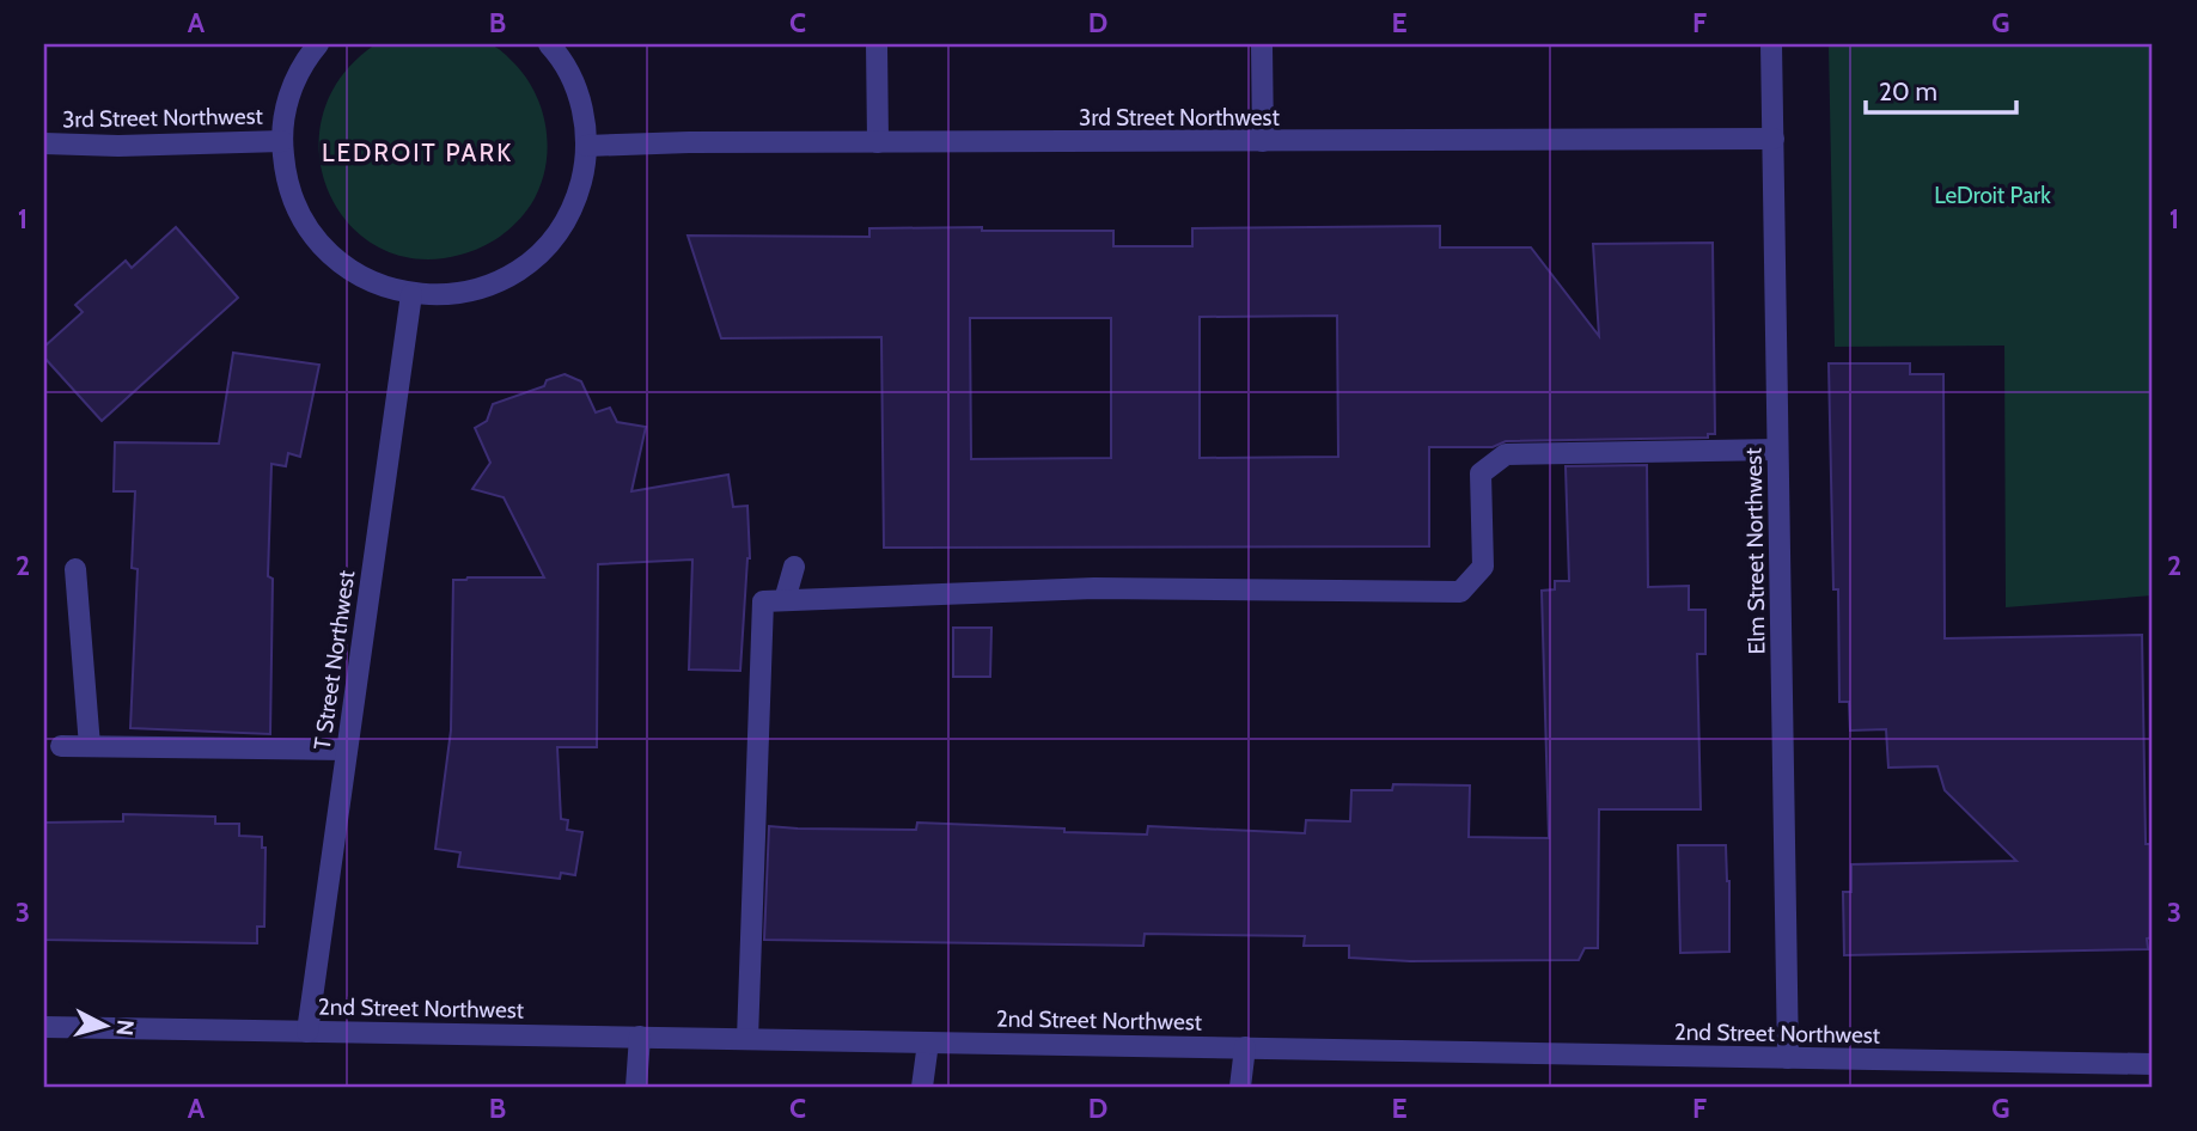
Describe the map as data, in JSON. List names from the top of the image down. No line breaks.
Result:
{"streets":{"street":["3rd Street Northwest","Elm Street Northwest","T Street Northwest","2nd Street Northwest"]},"crossings":[["3rd Street Northwest","Elm Street Northwest"],["Elm Street Northwest","2nd Street Northwest"],["T Street Northwest","2nd Street Northwest"]],"districts":["LEDROIT PARK"],"parks":["LeDroit Park"],"scale_bar":"20 m","north":"right","grid":{"columns":["A","B","C","D","E","F","G"],"rows":["1","2","3"]}}
